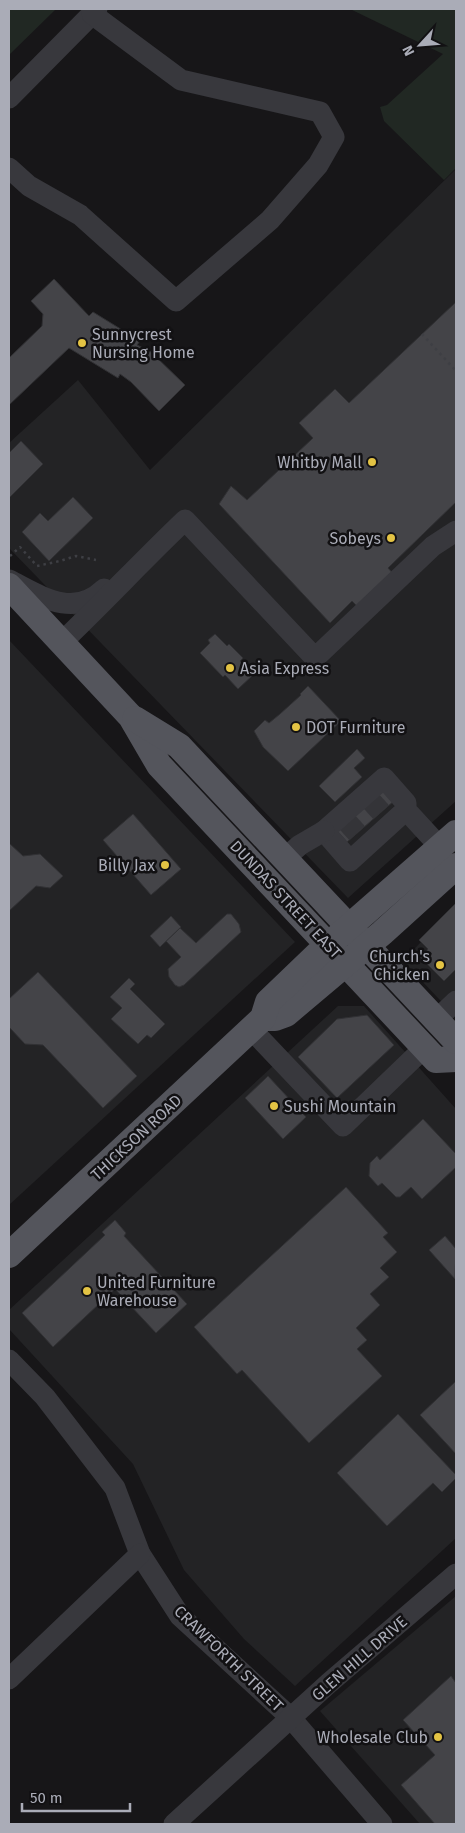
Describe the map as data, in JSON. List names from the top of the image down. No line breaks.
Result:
{"streets":{"main road":["DUNDAS STREET EAST","THICKSON ROAD"],"street":["CRAWFORTH STREET","GLEN HILL DRIVE"]},"crossings":[["DUNDAS STREET EAST","THICKSON ROAD"],["CRAWFORTH STREET","GLEN HILL DRIVE"]],"places":["Sunnycrest Nursing Home","Whitby Mall","Sobeys","Asia Express","DOT Furniture","Billy Jax","Church's Chicken","Sushi Mountain","United Furniture Warehouse","Wholesale Club"],"scale_bar":"50 m","north":"bottom left"}
